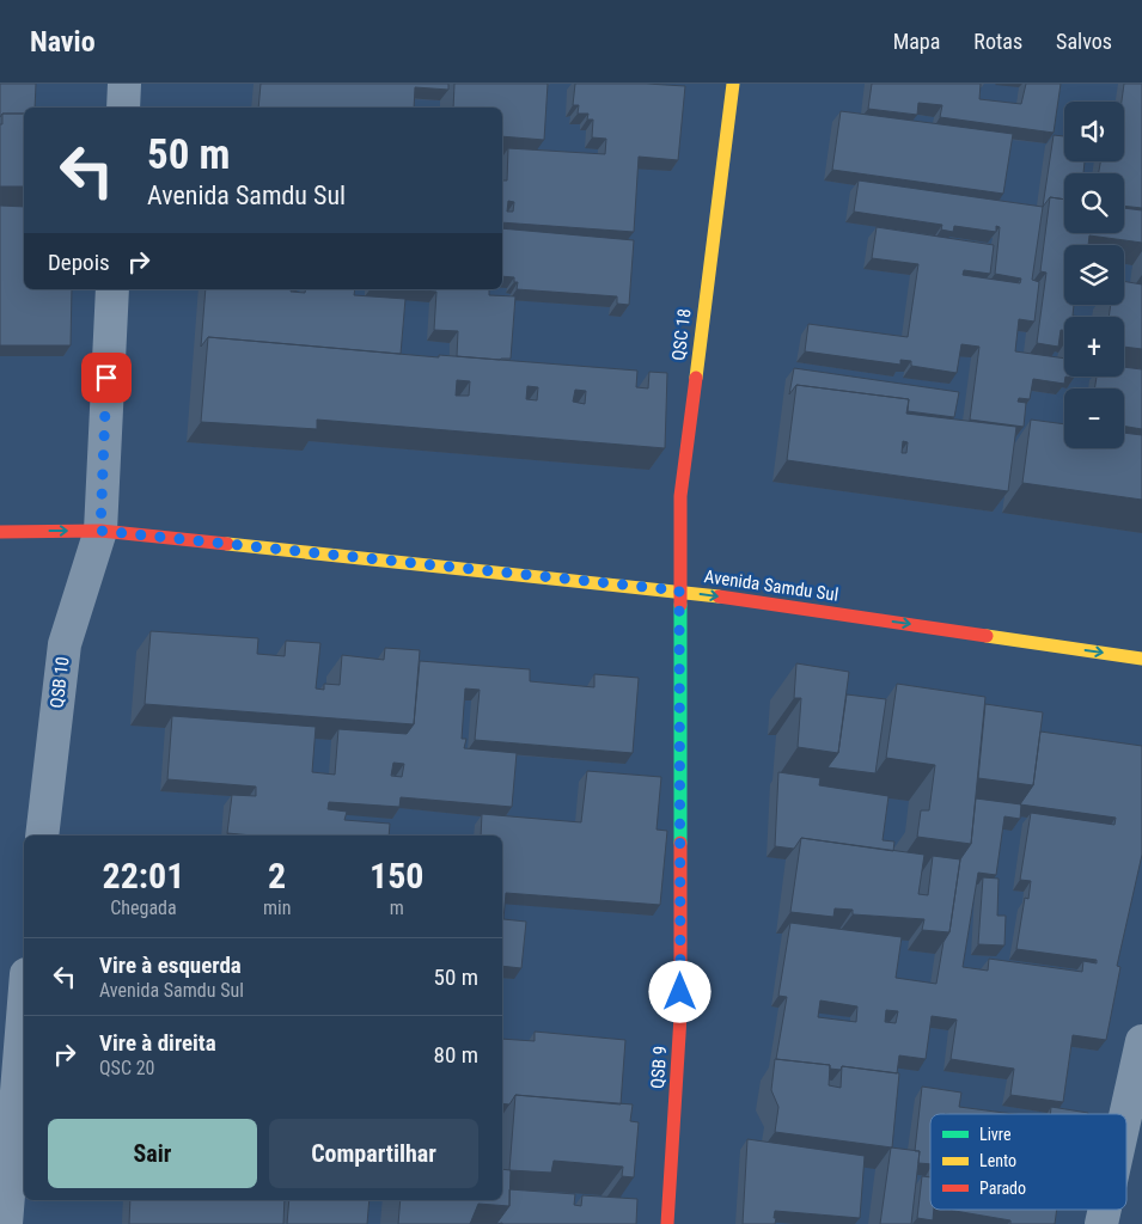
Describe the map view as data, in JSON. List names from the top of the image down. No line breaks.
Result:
{"streets":{"main road":["QSC 18","Avenida Samdu Sul","QSB 9"],"street":["QSB 10"]},"crossings":[["QSC 18","Avenida Samdu Sul"],["QSC 18","QSB 9"],["Avenida Samdu Sul","QSB 10"],["Avenida Samdu Sul","QSB 9"]],"one_way":["Avenida Samdu Sul"],"legend":["Livre","Lento","Parado"],"page":{"header":"Navio","nav":["Mapa","Rotas","Salvos"],"map_buttons":["+","−"],"turn":["50 m","Avenida Samdu Sul"],"then":"Depois","eta":["22:01","Chegada","2","min","150","m"],"list":[{"name":"Vire à esquerda","note":"Avenida Samdu Sul","value":"50 m"},{"name":"Vire à direita","note":"QSC 20","value":"80 m"}],"buttons":["Sair","Compartilhar"]}}
